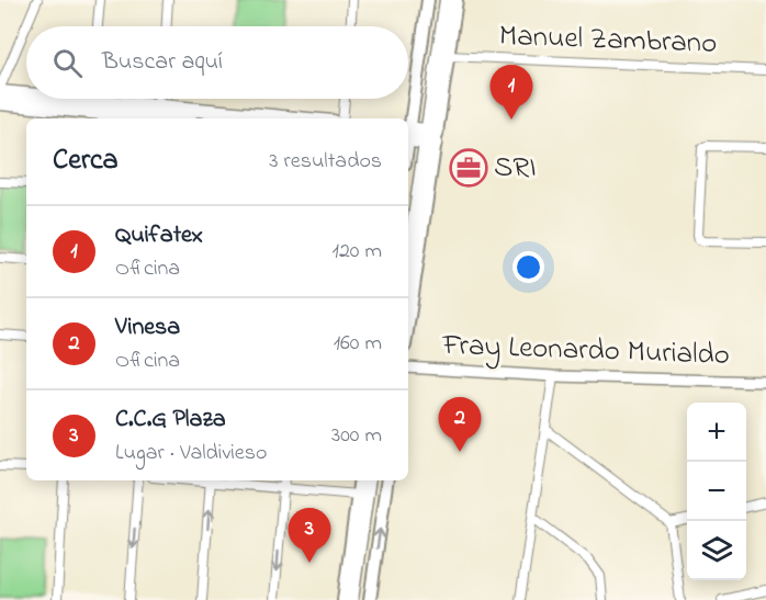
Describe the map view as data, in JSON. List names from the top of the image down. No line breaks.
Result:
{"streets":{"street":["Manuel Zambrano","Fray Leonardo Murialdo"]},"places":{"office":["SRI"]},"page":{"search":"Buscar aquí","pins":["1","2","3"],"heading":["Cerca","3 resultados"],"list":[{"mark":"1","name":"Quifatex","note":"Oficina","value":"120 m"},{"mark":"2","name":"Vinesa","note":"Oficina","value":"160 m"},{"mark":"3","name":"C.C.G Plaza","note":"Lugar · Valdivieso","value":"300 m"}],"map_buttons":["+","−"]}}
